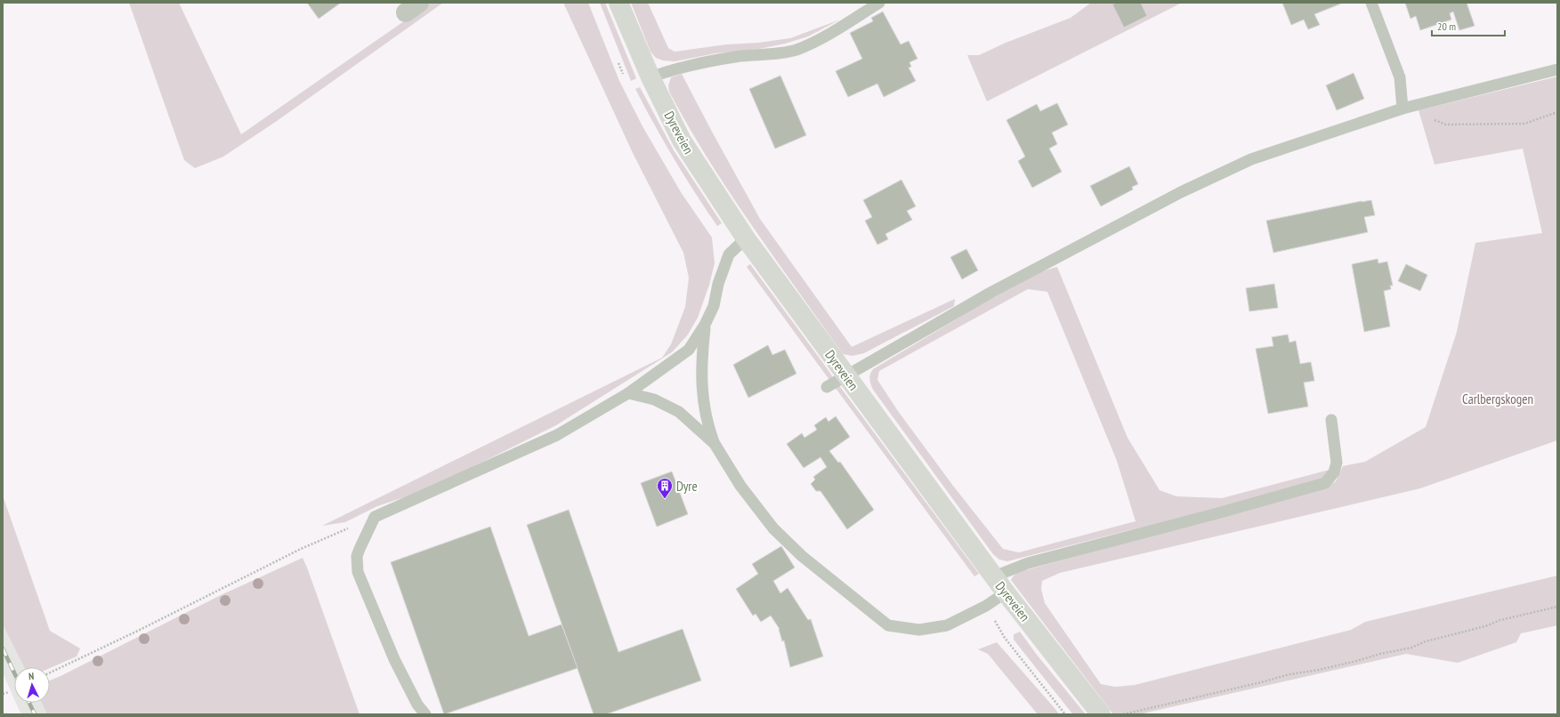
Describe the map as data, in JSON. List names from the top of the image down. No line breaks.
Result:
{"streets":{"main road":["Dyreveien"]},"parks":["Carlbergskogen"],"places":{"building":["Dyre"]},"scale_bar":"20 m","north":"top"}
